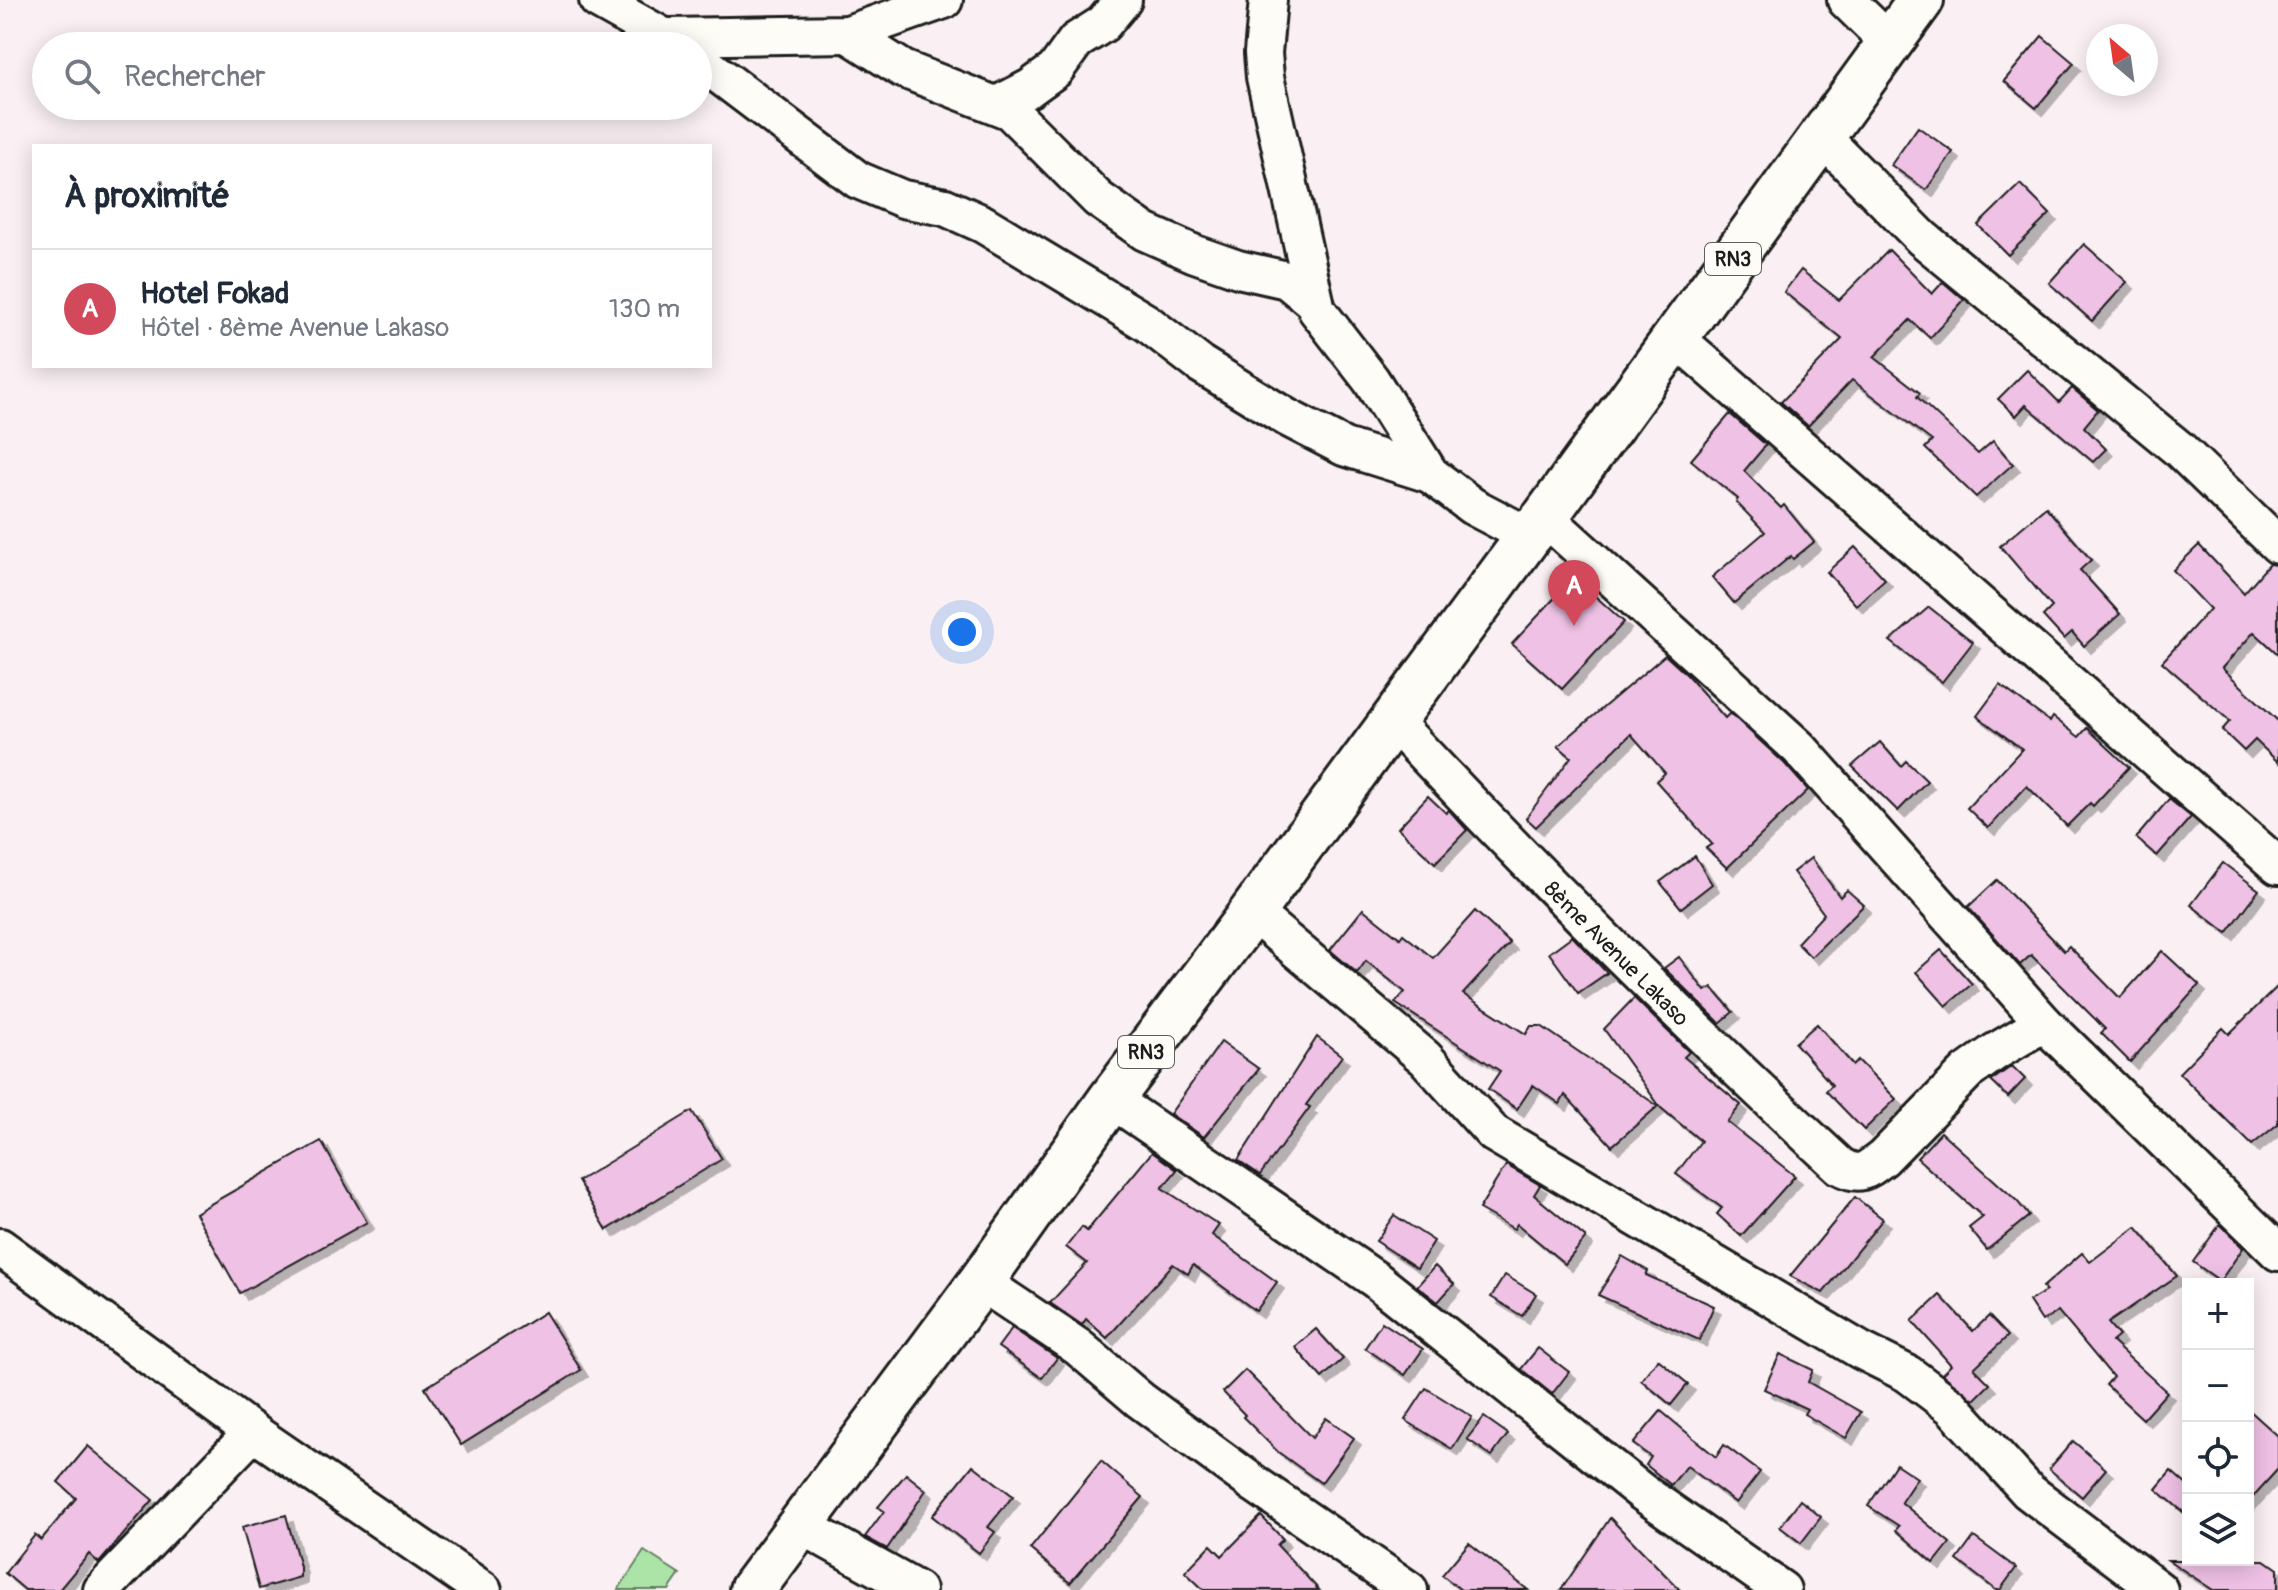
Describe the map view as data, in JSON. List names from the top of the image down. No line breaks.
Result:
{"streets":{"highway":["RN3"],"street":["8ème Avenue Lakaso"]},"crossings":[["RN3","8ème Avenue Lakaso"]],"north":"top left","page":{"search":"Rechercher","heading":"À proximité","list":[{"mark":"A","name":"Hotel Fokad","note":"Hôtel · 8ème Avenue Lakaso","value":"130 m"}],"pins":"A","map_buttons":["+","−"]}}
